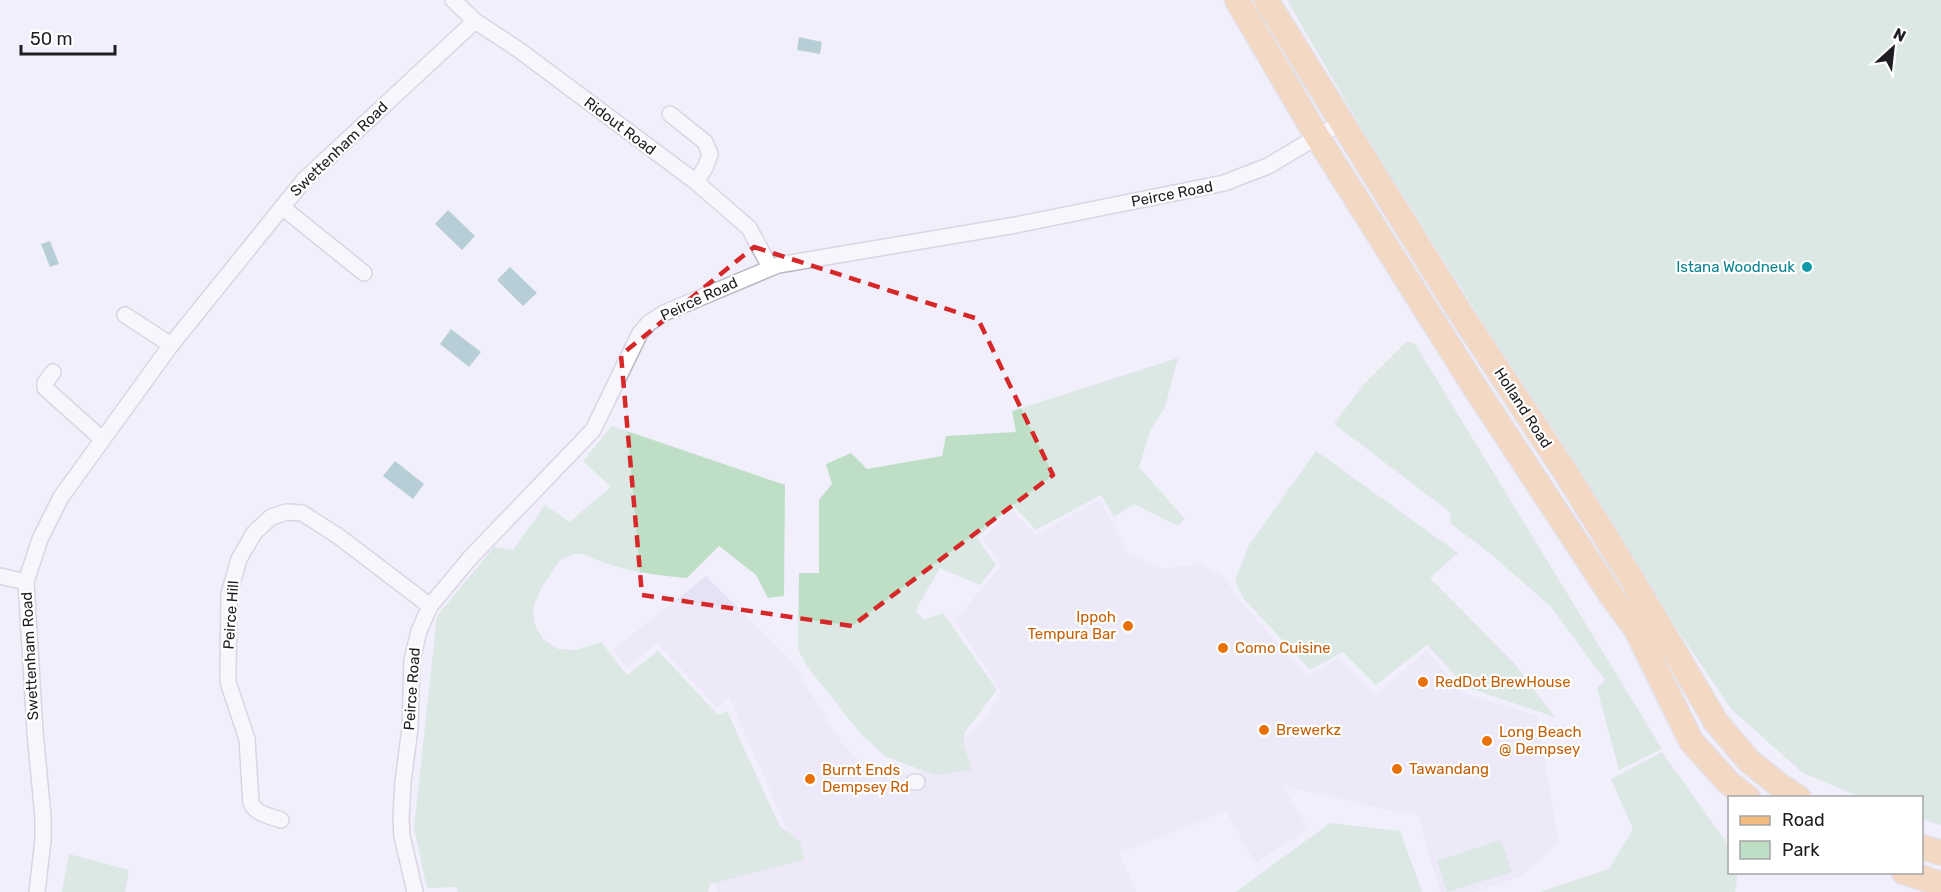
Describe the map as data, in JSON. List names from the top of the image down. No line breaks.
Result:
{"streets":{"main road":["Holland Road"],"street":["Ridout Road","Swettenham Road","Peirce Road","Peirce Hill"]},"crossings":[["Ridout Road","Swettenham Road"],["Ridout Road","Peirce Road"],["Peirce Road","Holland Road"],["Peirce Road","Peirce Hill"]],"places":["Istana Woodneuk","Ippoh Tempura Bar","Como Cuisine","RedDot BrewHouse","Brewerkz","Long Beach @ Dempsey","Tawandang","Burnt Ends Dempsey Rd"],"legend":["Road","Park"],"scale_bar":"50 m","north":"top right"}
